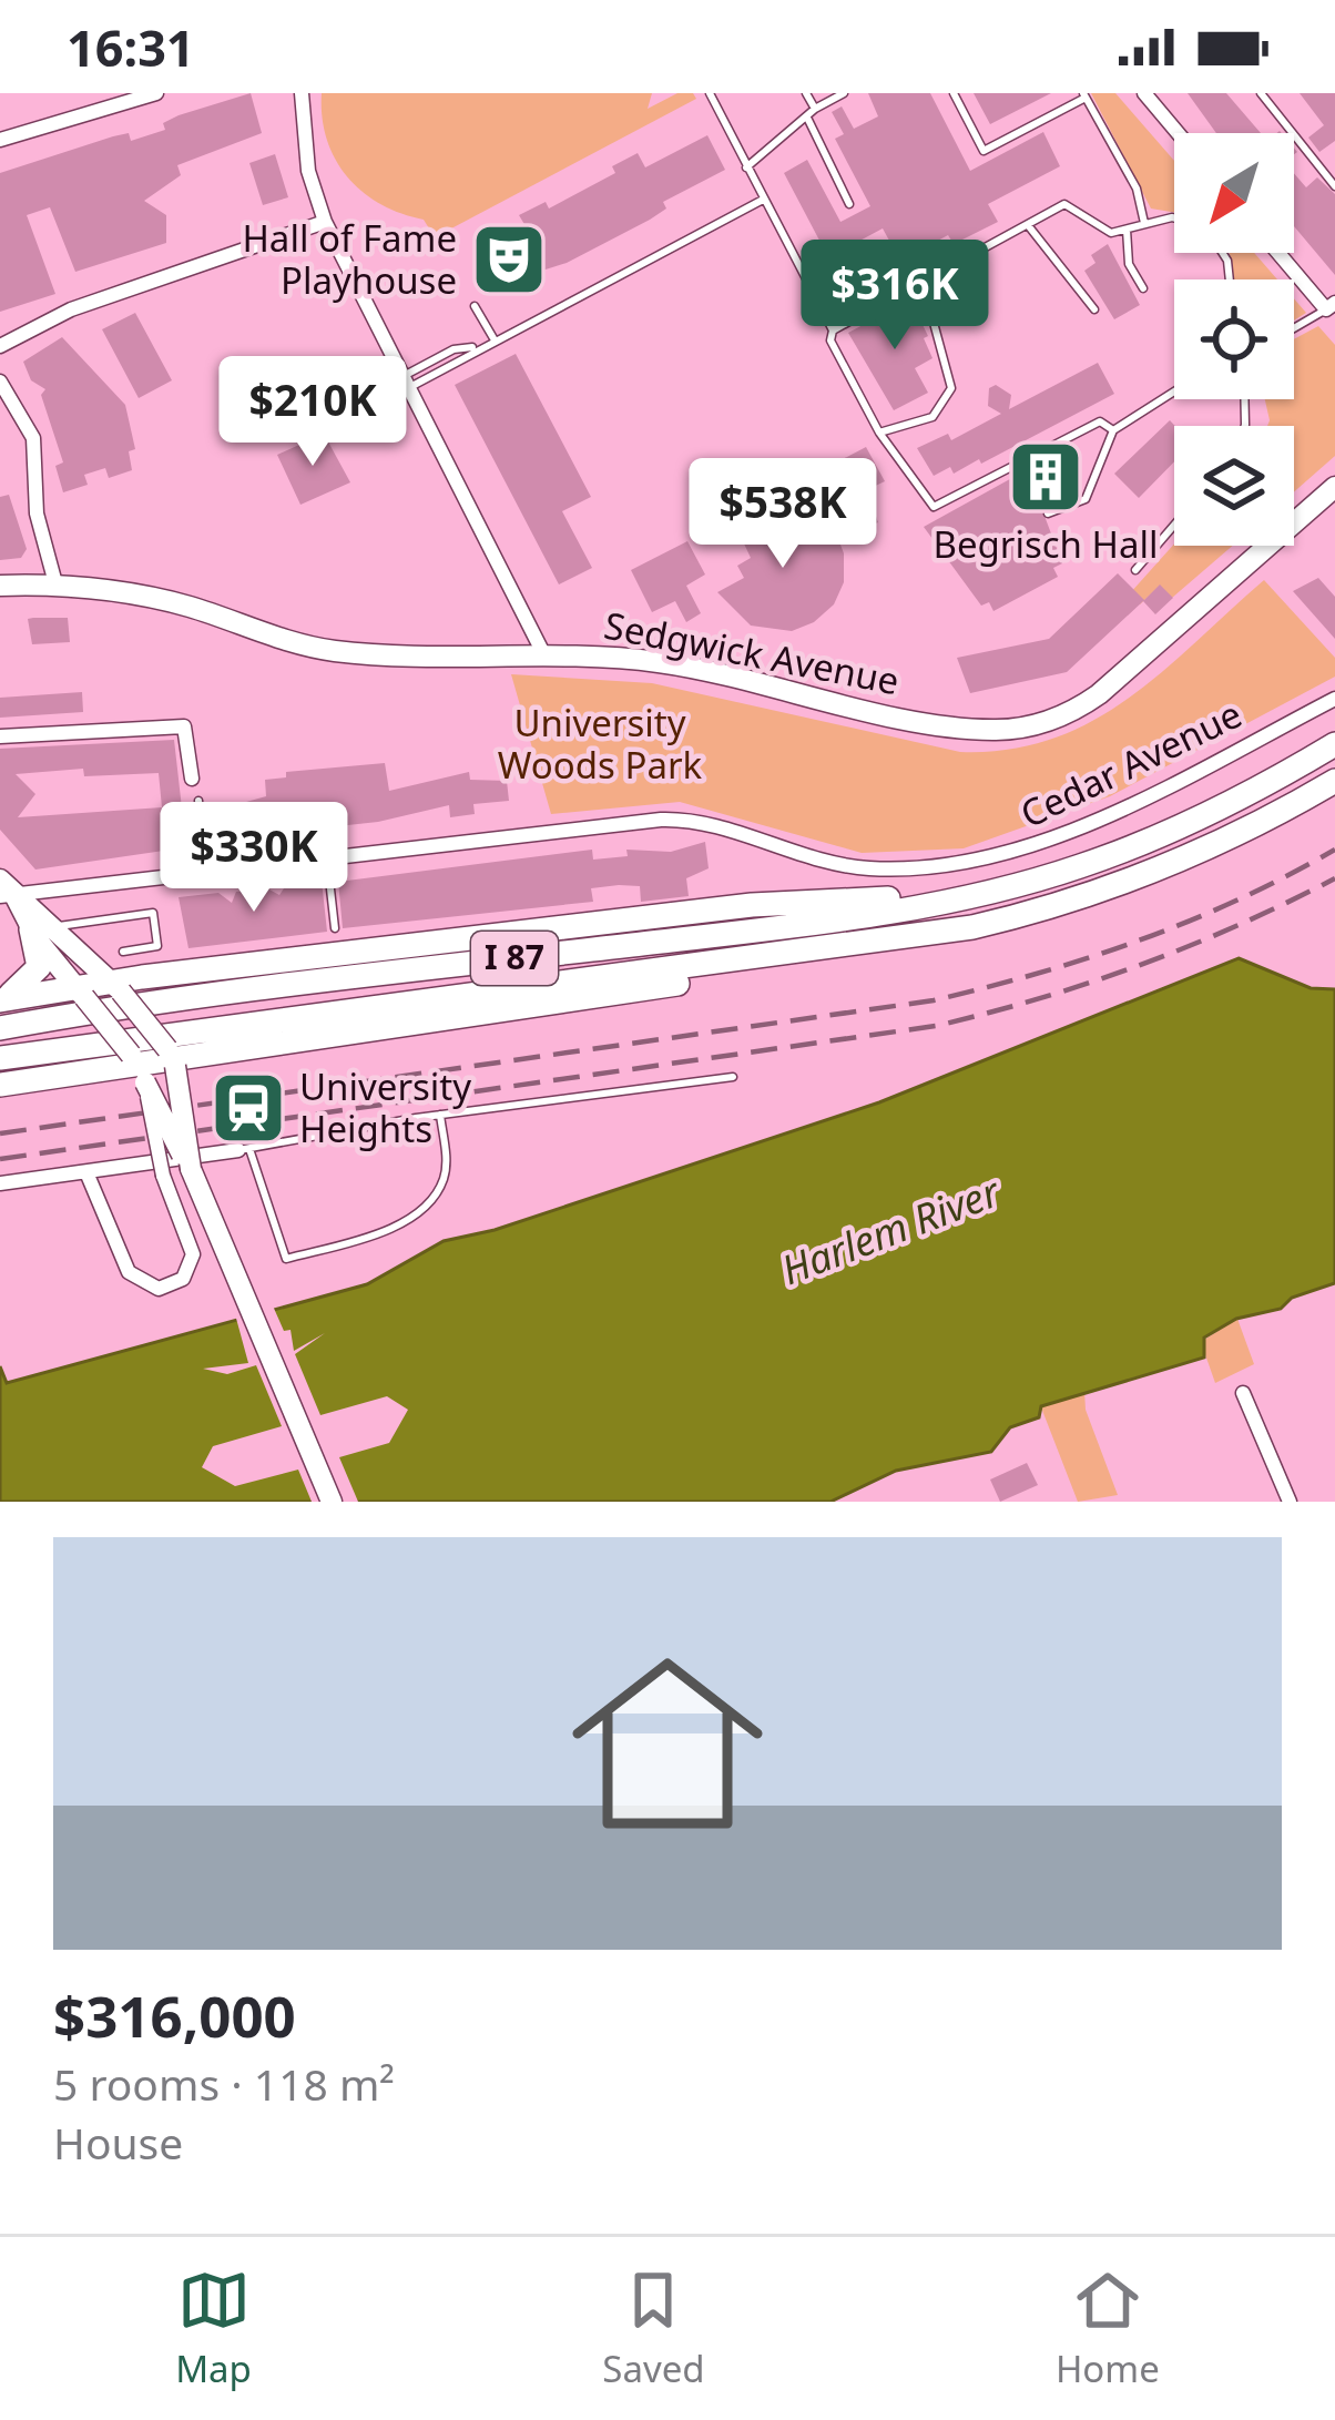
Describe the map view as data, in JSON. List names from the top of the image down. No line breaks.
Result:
{"streets":{"highway":["I 87"],"main road":["Sedgwick Avenue"],"street":["Cedar Avenue"]},"water":["Harlem River"],"parks":["University Woods Park"],"places":{"theatre":["Hall of Fame Playhouse"],"building":["Begrisch Hall"],"station":["University Heights"]},"north":"bottom left","page":{"status":"16:31","price":["$316K","$210K","$538K","$330K"],"list":[{"name":"$316,000","note":"5 rooms · 118 m² · House"}],"tabs":["Map","Saved","Home"]}}
